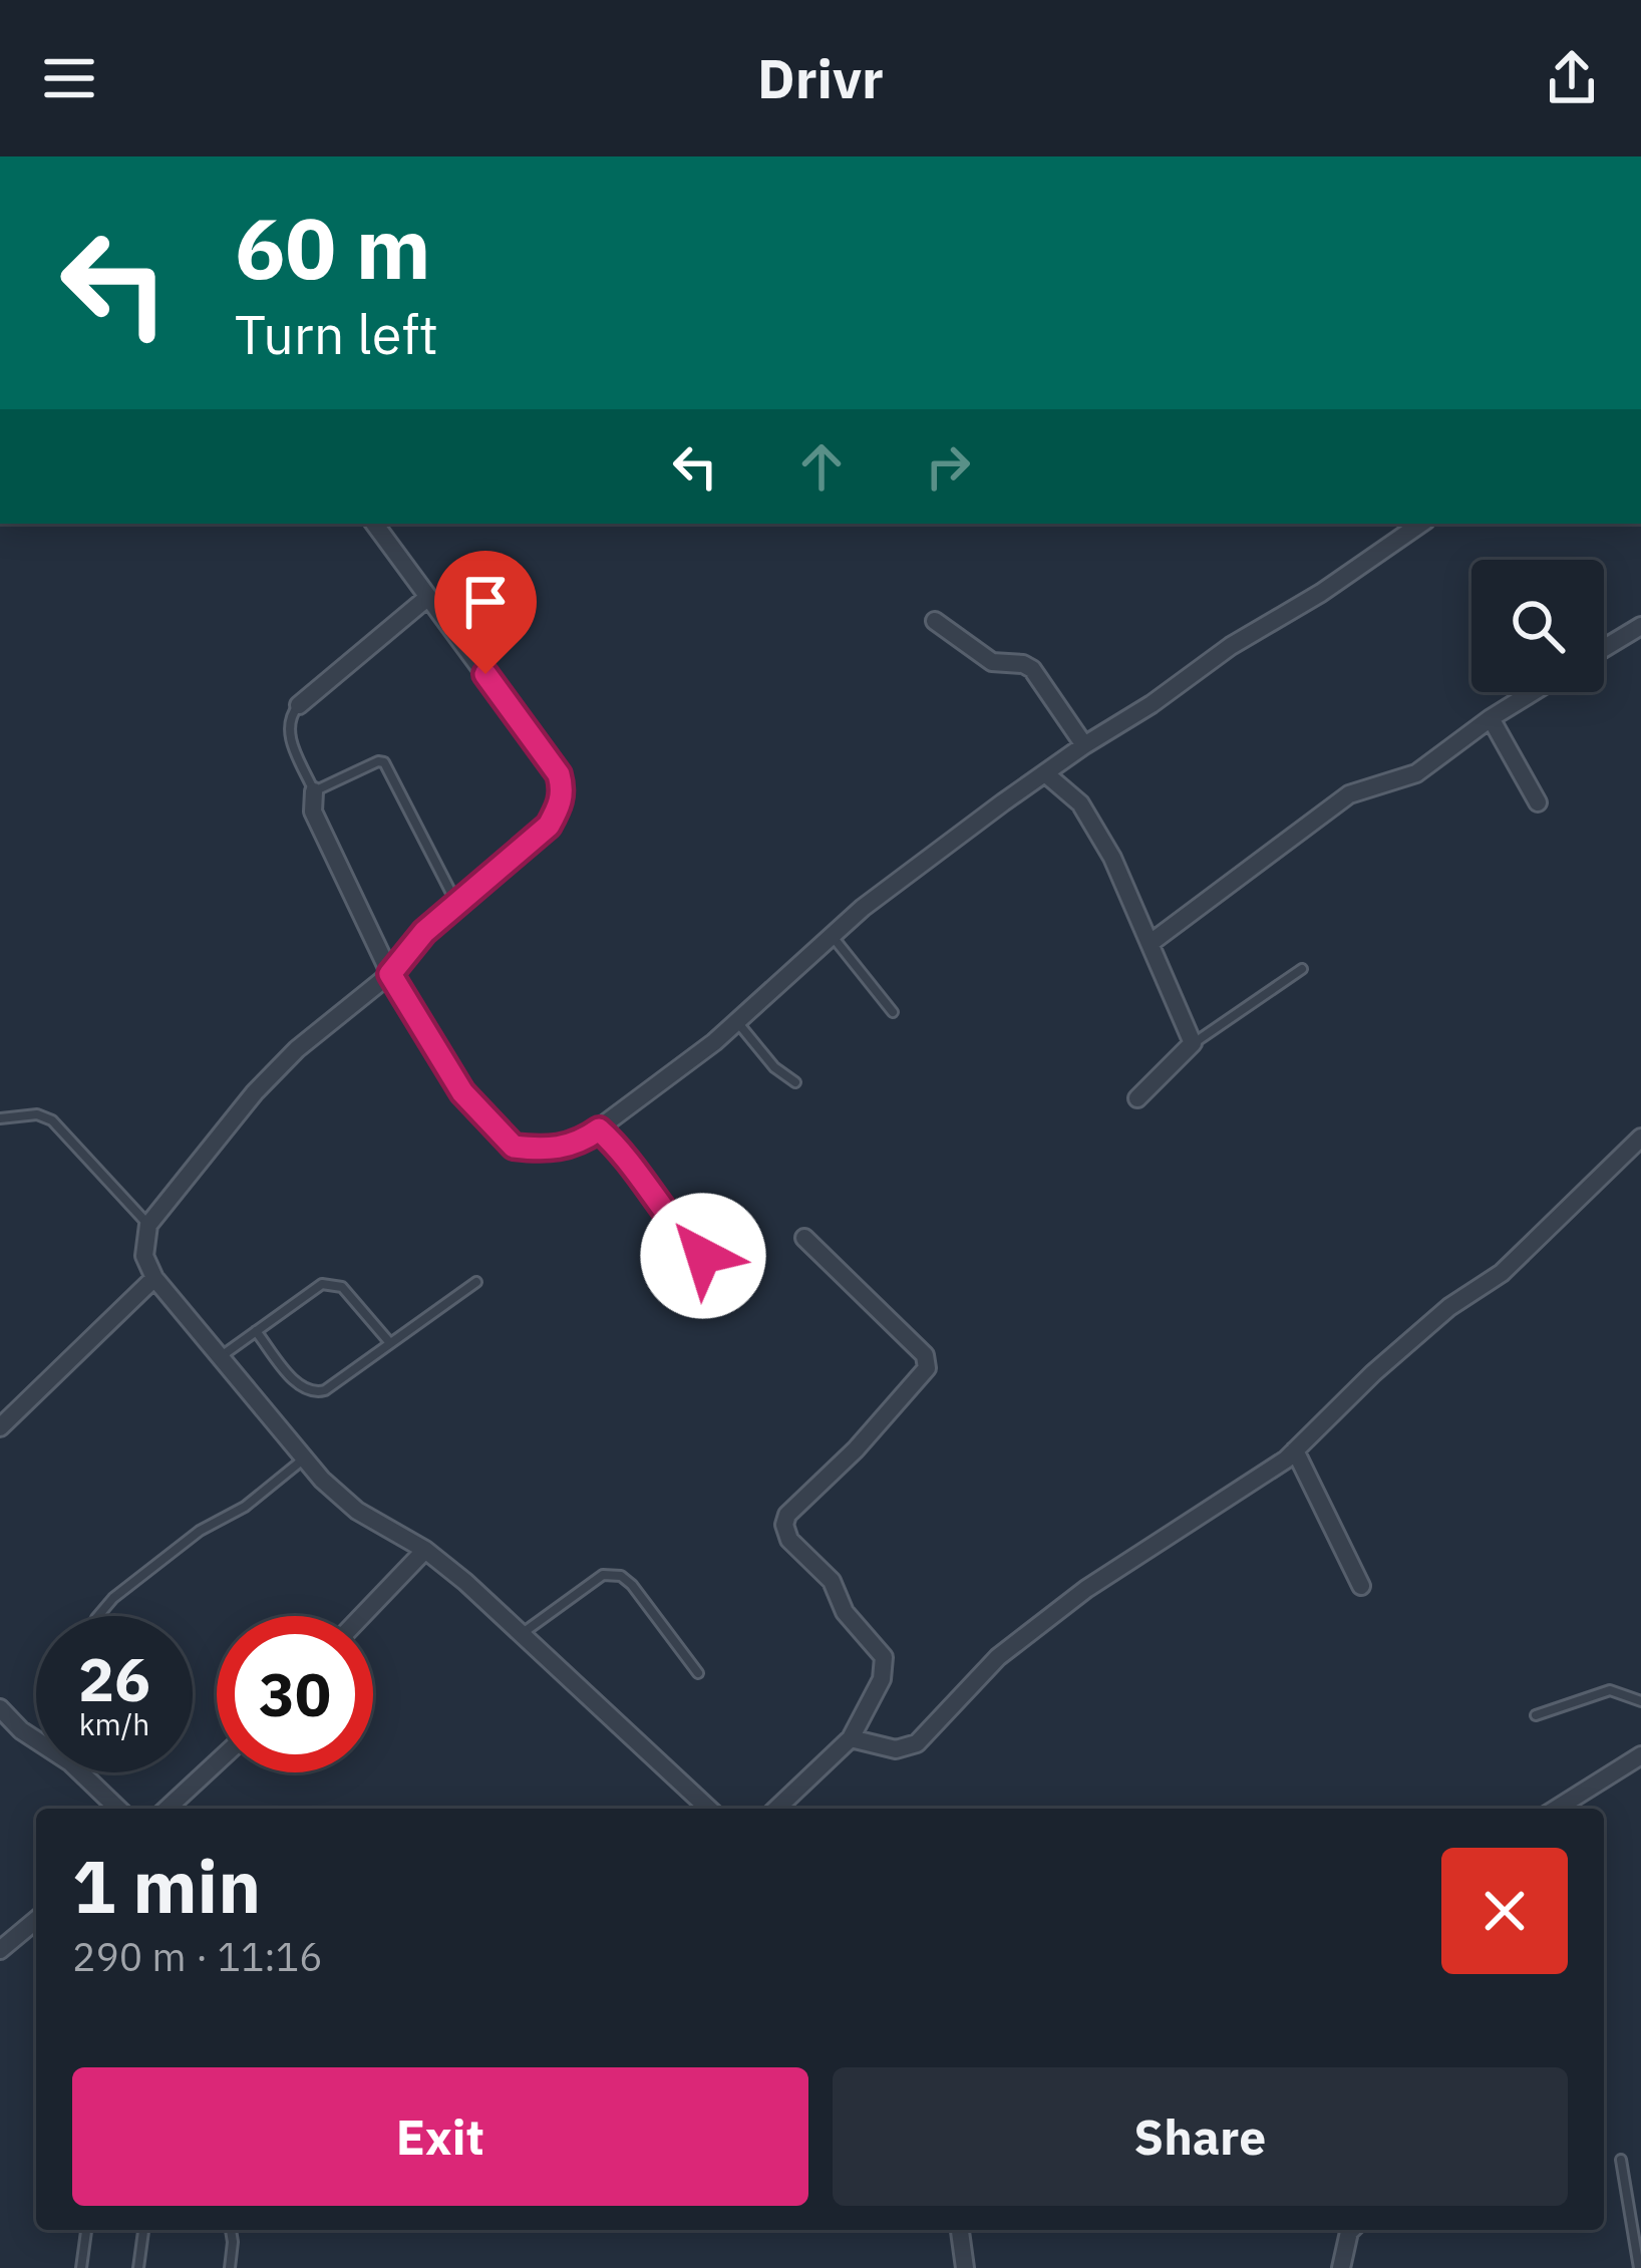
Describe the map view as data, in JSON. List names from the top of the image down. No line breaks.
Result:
{"page":{"header":"Drivr","turn":["60 m","Turn left"],"speed":"26 km/h","limit":"30","heading":["1 min","290 m · 11:16"],"buttons":["Exit","Share"]}}
